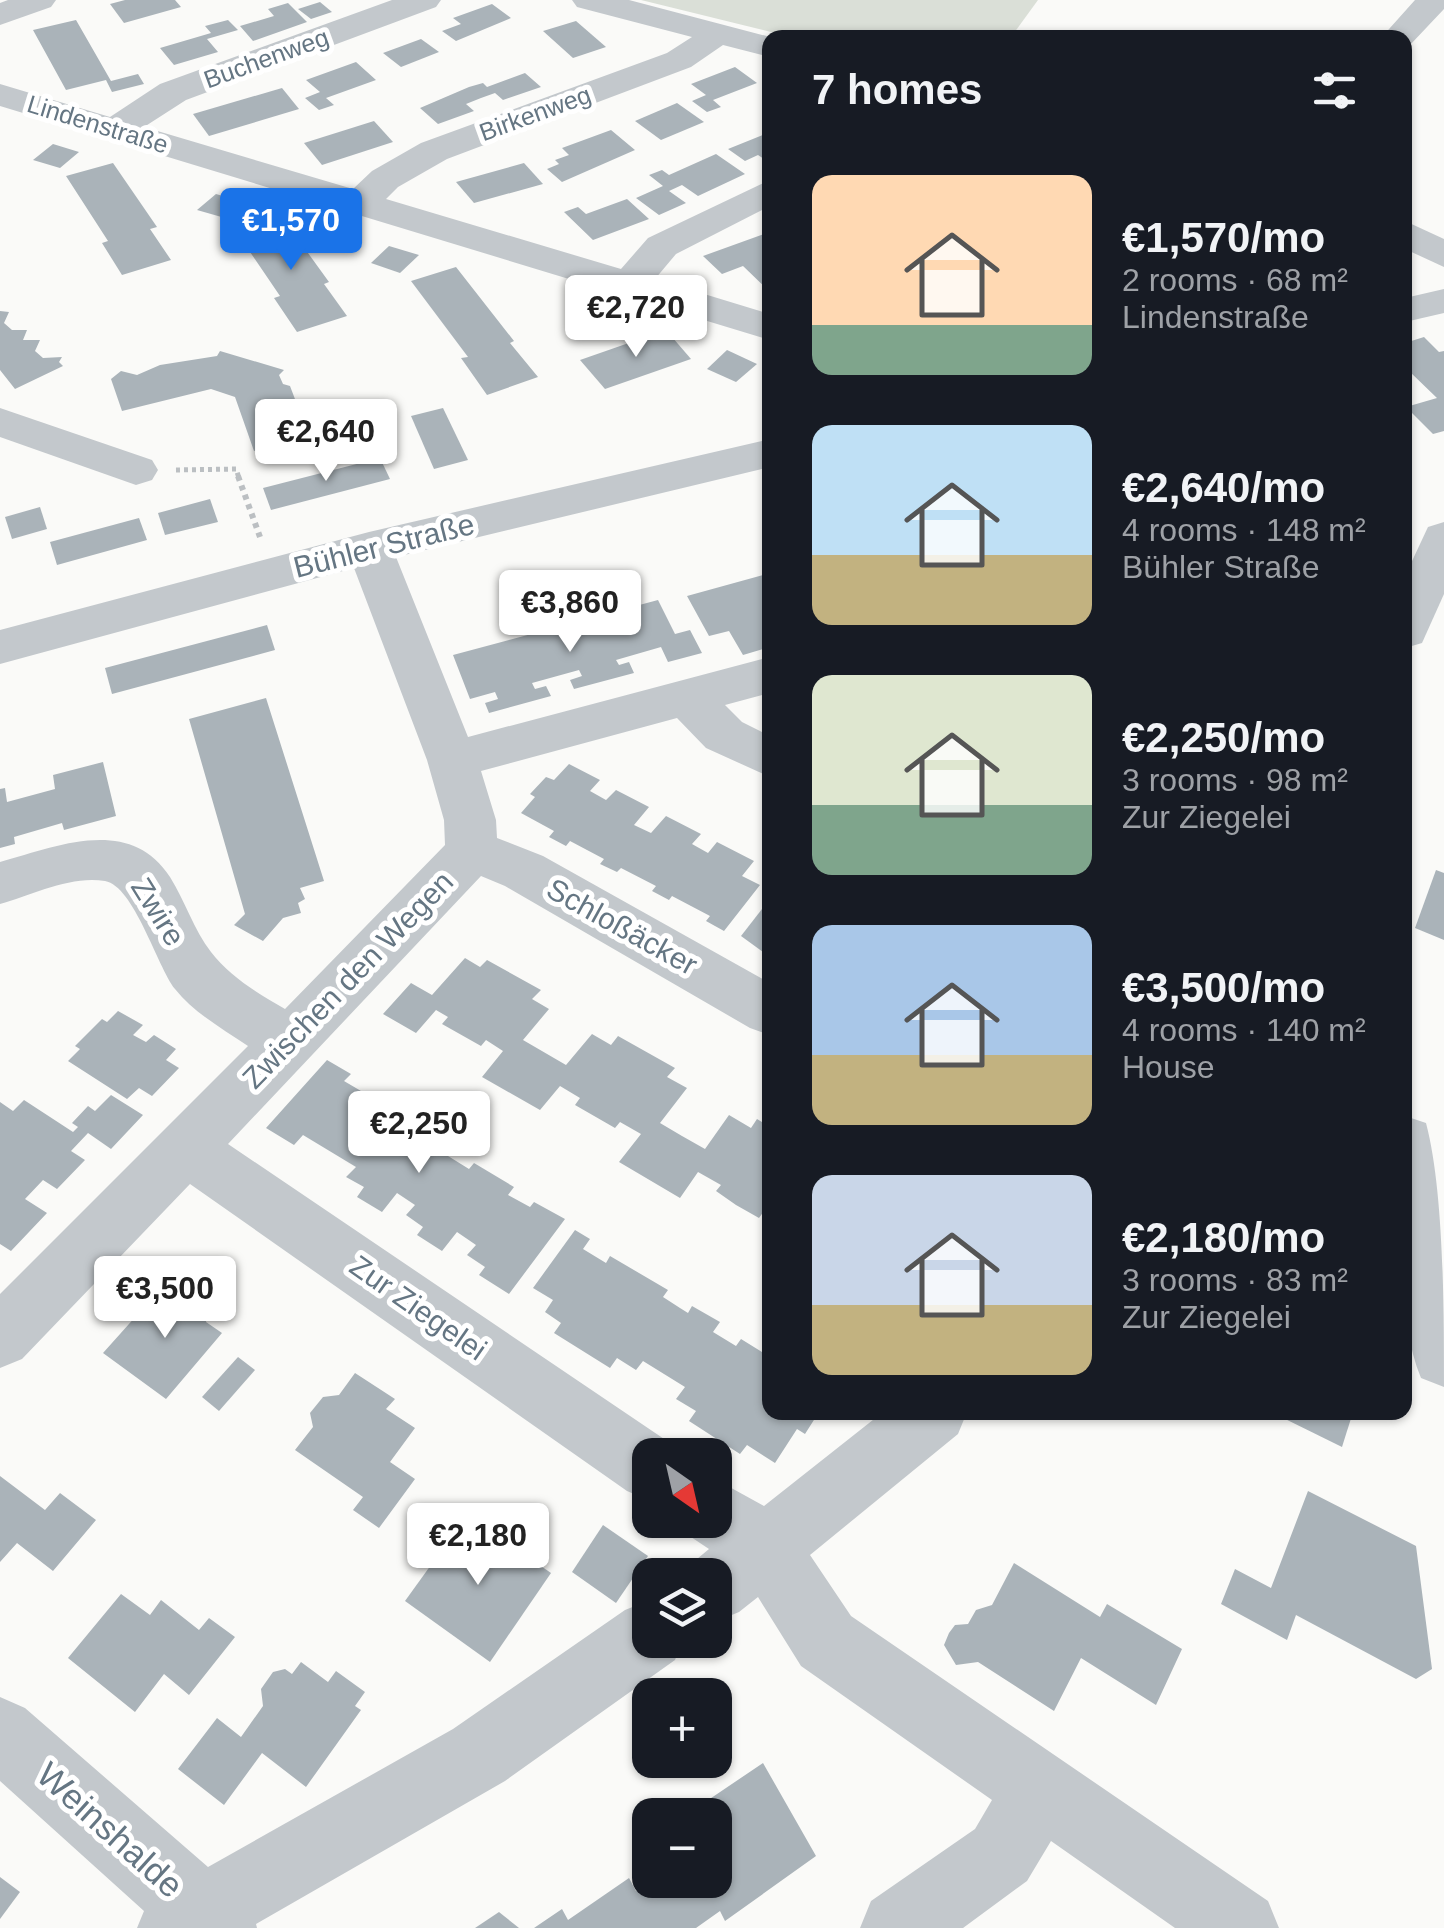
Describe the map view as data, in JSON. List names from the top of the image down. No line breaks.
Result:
{"streets":{"street":["Buchenweg","Birkenweg","Lindenstraße","Bühler Straße","Zwire","Schloßäcker","Zwischen den Wegen","Zur Ziegelei","Weinshalde"]},"crossings":[["Buchenweg","Lindenstraße"],["Birkenweg","Lindenstraße"],["Bühler Straße","Zwischen den Wegen"],["Zwire","Zwischen den Wegen"],["Schloßäcker","Zwischen den Wegen"],["Zwischen den Wegen","Zur Ziegelei"]],"north":"bottom right","page":{"heading":"7 homes","list":[{"name":"€1,570/mo","note":"2 rooms · 68 m² · Lindenstraße"},{"name":"€2,640/mo","note":"4 rooms · 148 m² · Bühler Straße"},{"name":"€2,250/mo","note":"3 rooms · 98 m² · Zur Ziegelei"},{"name":"€3,500/mo","note":"4 rooms · 140 m² · House"},{"name":"€2,180/mo","note":"3 rooms · 83 m² · Zur Ziegelei"}],"price":["€1,570","€2,720","€2,640","€3,860","€2,250","€3,500","€2,180"],"map_buttons":["+","−"]}}
